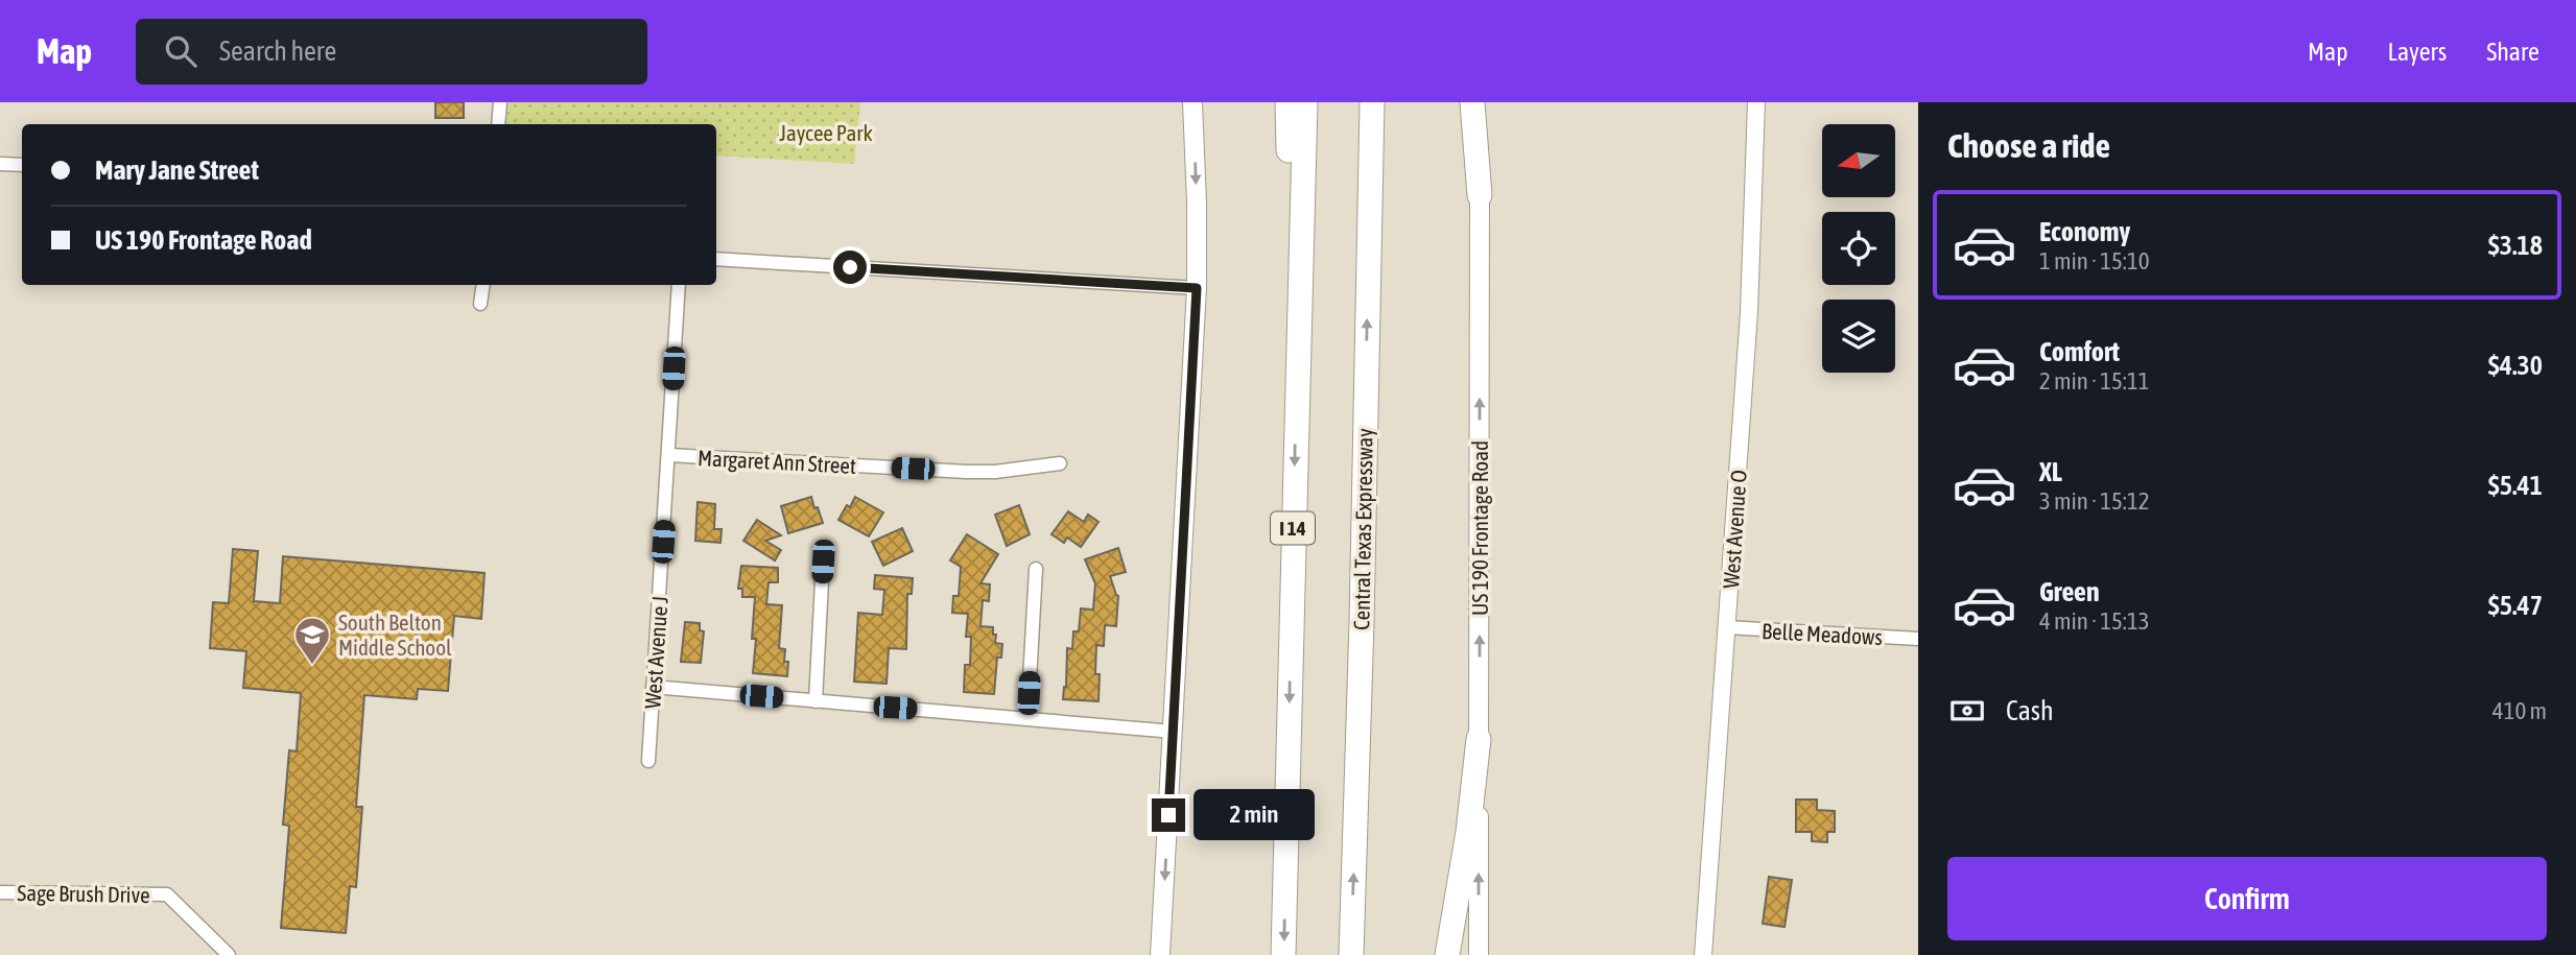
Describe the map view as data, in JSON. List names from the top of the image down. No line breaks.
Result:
{"streets":{"highway":["I 14","Central Texas Expressway"],"main road":["US 190 Frontage Road"],"street":["Margaret Ann Street","West Avenue O","Belle Meadows","West Avenue J","Sage Brush Drive"]},"crossings":[["Margaret Ann Street","West Avenue J"],["West Avenue O","Belle Meadows"]],"one_way":["US 190 Frontage Road"],"parks":["Jaycee Park"],"places":{"school or university":["South Belton Middle School"]},"north":"left","page":{"header":"Map","search":"Search here","nav":["Map","Layers","Share"],"heading":"Choose a ride","banner":["Mary Jane Street","US 190 Frontage Road"],"list":[{"name":"Economy","note":"1 min · 15:10","value":"$3.18"},{"name":"Comfort","note":"2 min · 15:11","value":"$4.30"},{"name":"XL","note":"3 min · 15:12","value":"$5.41"},{"name":"Green","note":"4 min · 15:13","value":"$5.47"}],"pay":["Cash","410 m"],"bubble":"2 min","buttons":"Confirm"}}
